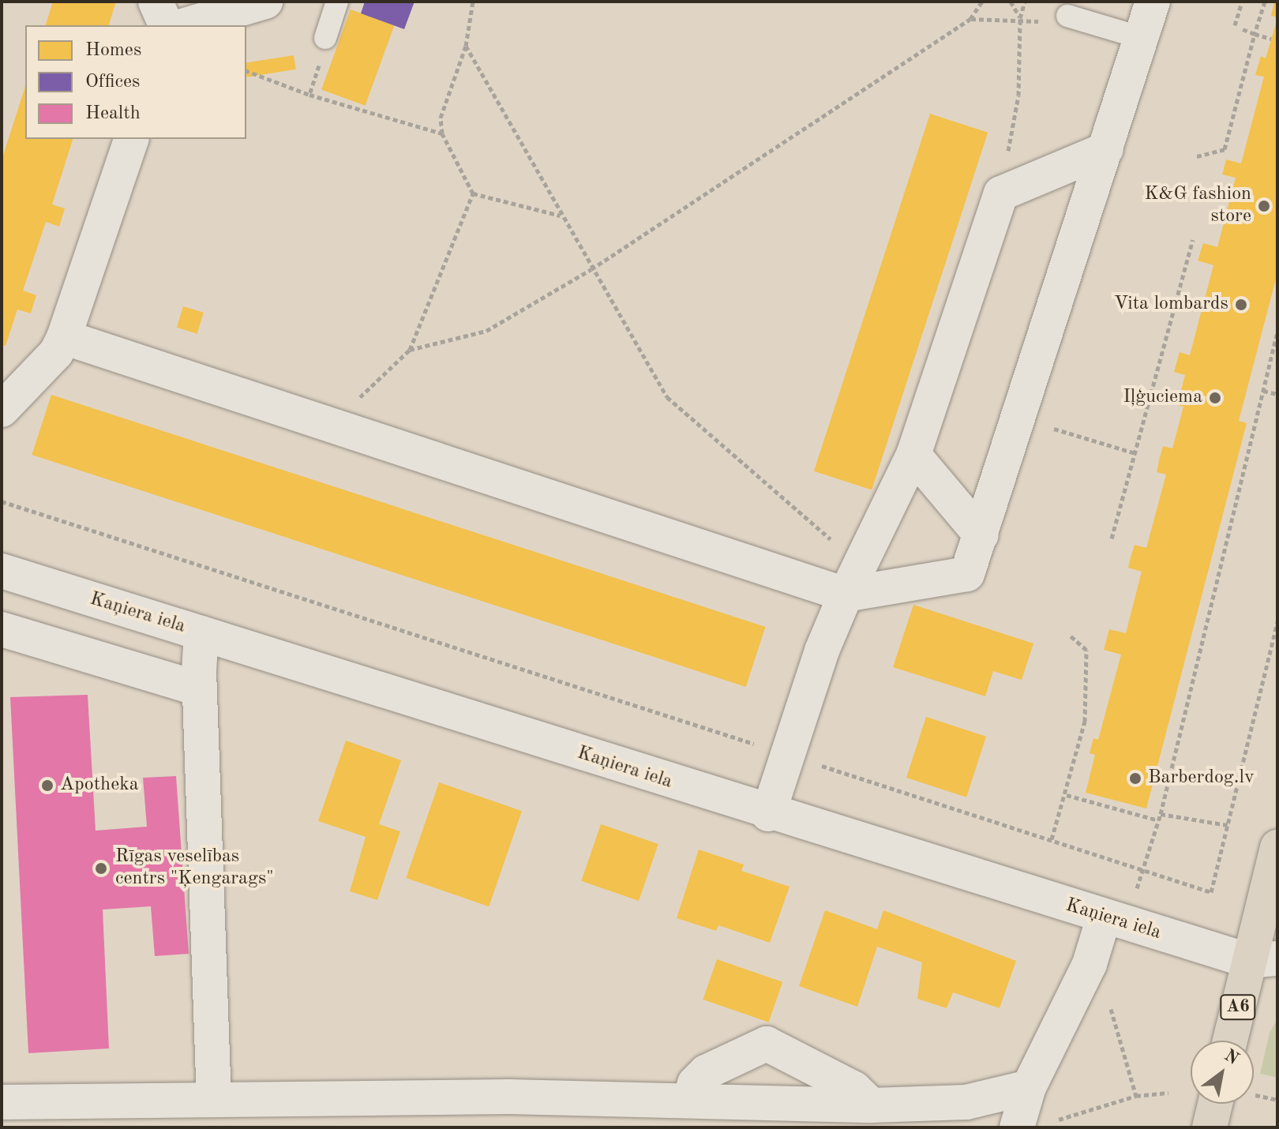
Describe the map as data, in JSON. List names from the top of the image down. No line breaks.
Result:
{"streets":{"highway":["A6"],"street":["Kaņiera iela"]},"crossings":[["Kaņiera iela","A6"]],"places":["K&G fashion store","Vita lombards","Iļģuciema","Barberdog.lv","Apotheka","Rīgas veselības centrs \"Ķengarags\""],"legend":["Homes","Offices","Health"],"north":"top right"}
